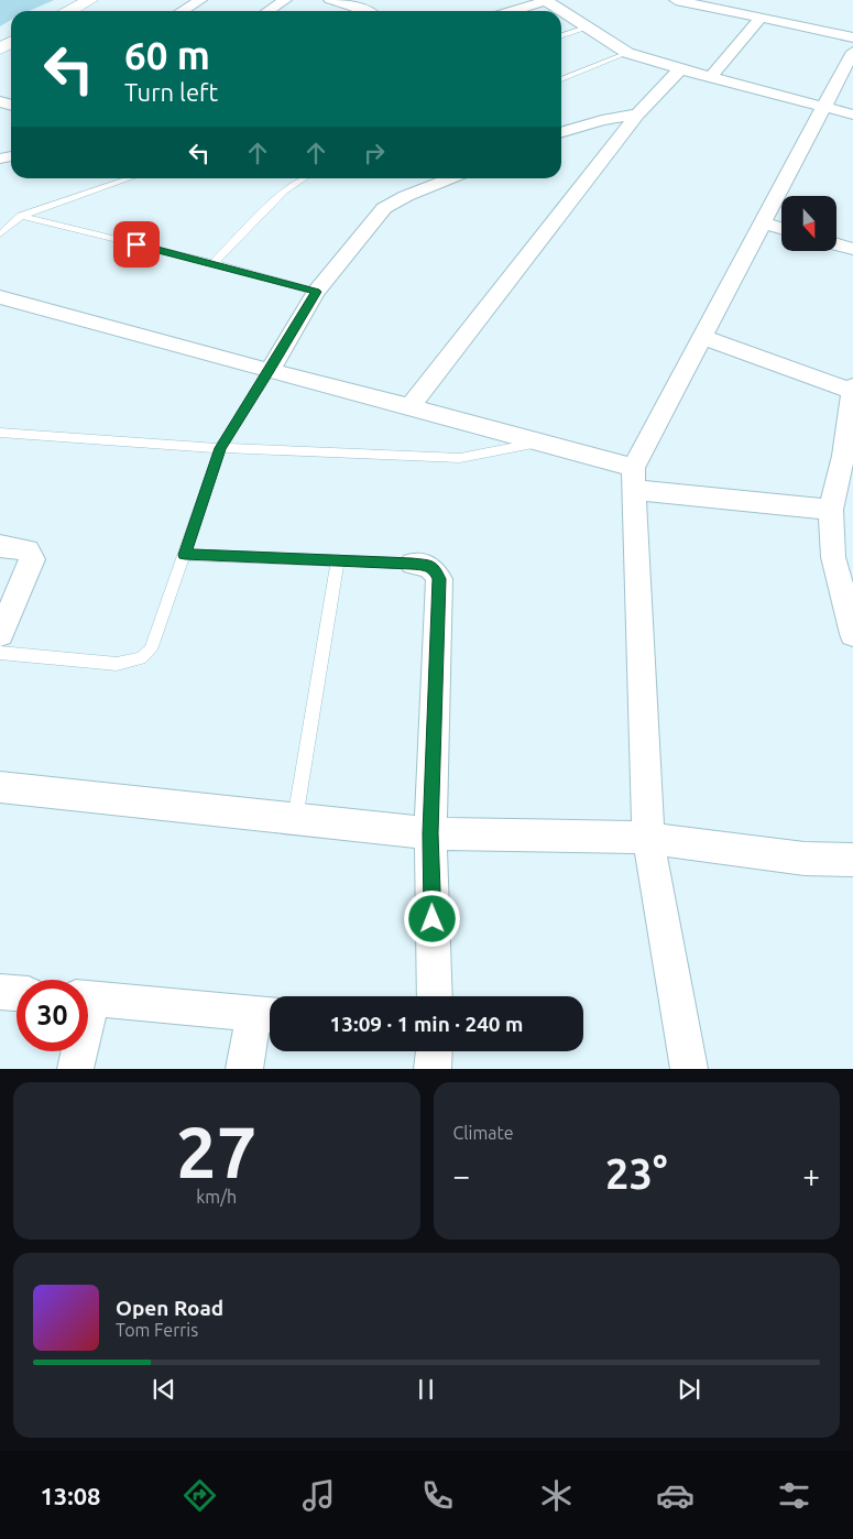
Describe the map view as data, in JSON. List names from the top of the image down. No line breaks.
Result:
{"north":"bottom","page":{"turn":["60 m","Turn left"],"limit":"30","trip":"13:09 · 1 min · 240 m","tile":[["27","km/h"],"Climate"],"heat":["−","23°","+"],"song":["Open Road","Tom Ferris"],"tabs":"13:08"}}
